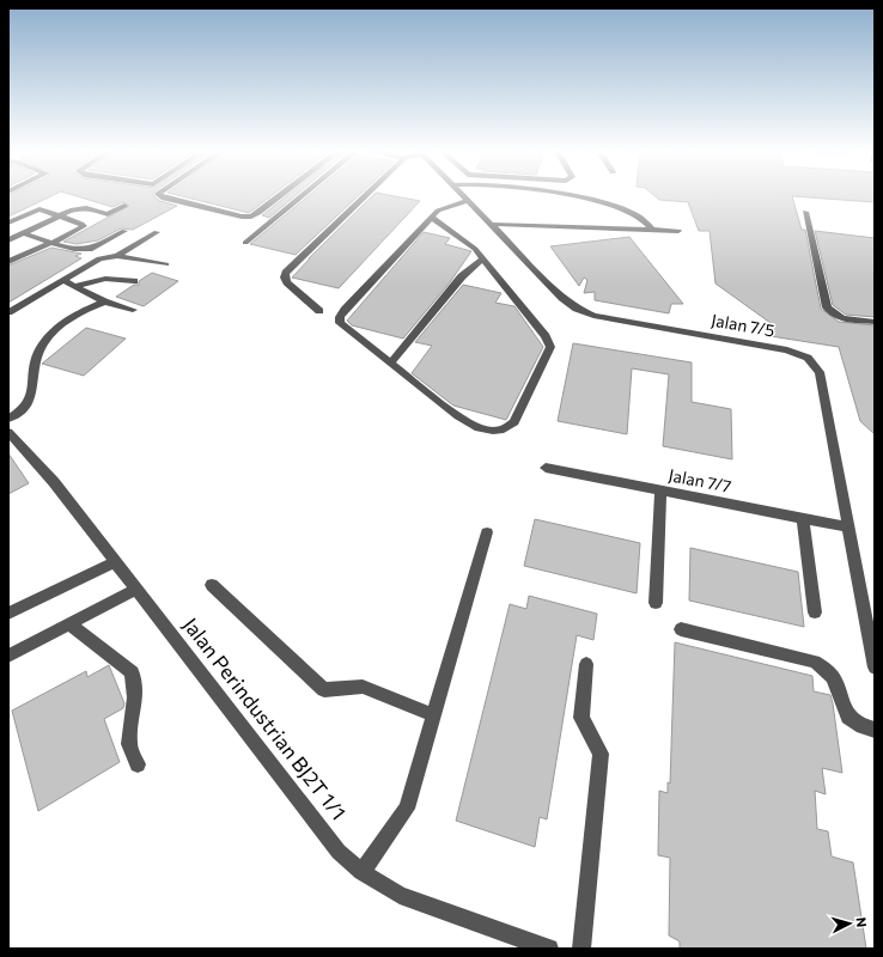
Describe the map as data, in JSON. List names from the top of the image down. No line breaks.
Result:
{"streets":{"street":["Jalan 7/5","Jalan 7/7","Jalan Perindustrian BJ2T 1/1"]},"crossings":[["Jalan 7/5","Jalan 7/7"]],"north":"right"}
